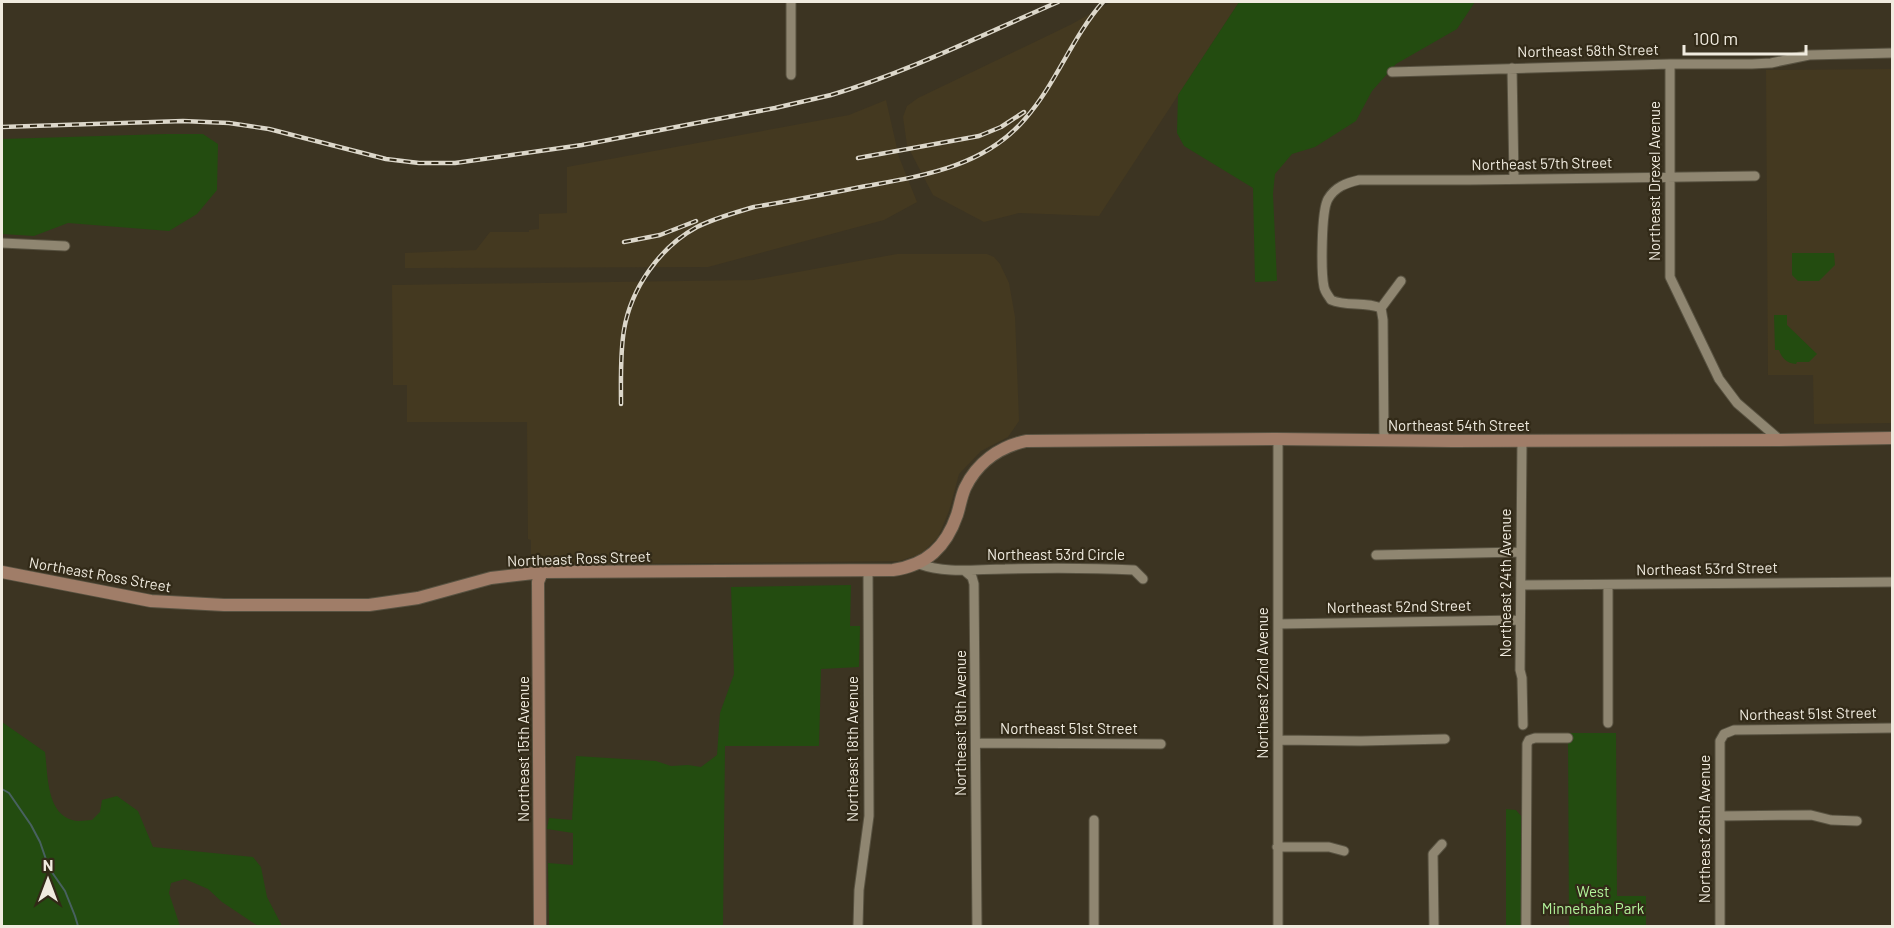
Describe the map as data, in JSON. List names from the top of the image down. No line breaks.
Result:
{"streets":{"street":["Northeast 58th Street","Northeast 57th Street","Northeast Drexel Avenue","Northeast 54th Street","Northeast 53rd Circle","Northeast Ross Street","Northeast 53rd Street","Northeast 24th Avenue","Northeast 52nd Street","Northeast 22nd Avenue","Northeast 51st Street","Northeast 19th Avenue","Northeast 15th Avenue","Northeast 18th Avenue","Northeast 26th Avenue"]},"crossings":[["Northeast 58th Street","Northeast Drexel Avenue"],["Northeast 57th Street","Northeast Drexel Avenue"],["Northeast Drexel Avenue","Northeast 54th Street"],["Northeast 54th Street","Northeast Ross Street"],["Northeast 54th Street","Northeast 24th Avenue"],["Northeast 54th Street","Northeast 22nd Avenue"],["Northeast 53rd Circle","Northeast 19th Avenue"],["Northeast Ross Street","Northeast 15th Avenue"],["Northeast Ross Street","Northeast 18th Avenue"],["Northeast 53rd Street","Northeast 24th Avenue"],["Northeast 24th Avenue","Northeast 52nd Street"],["Northeast 52nd Street","Northeast 22nd Avenue"],["Northeast 51st Street","Northeast 19th Avenue"],["Northeast 51st Street","Northeast 26th Avenue"]],"parks":["West Minnehaha Park"],"scale_bar":"100 m","north":"top"}
